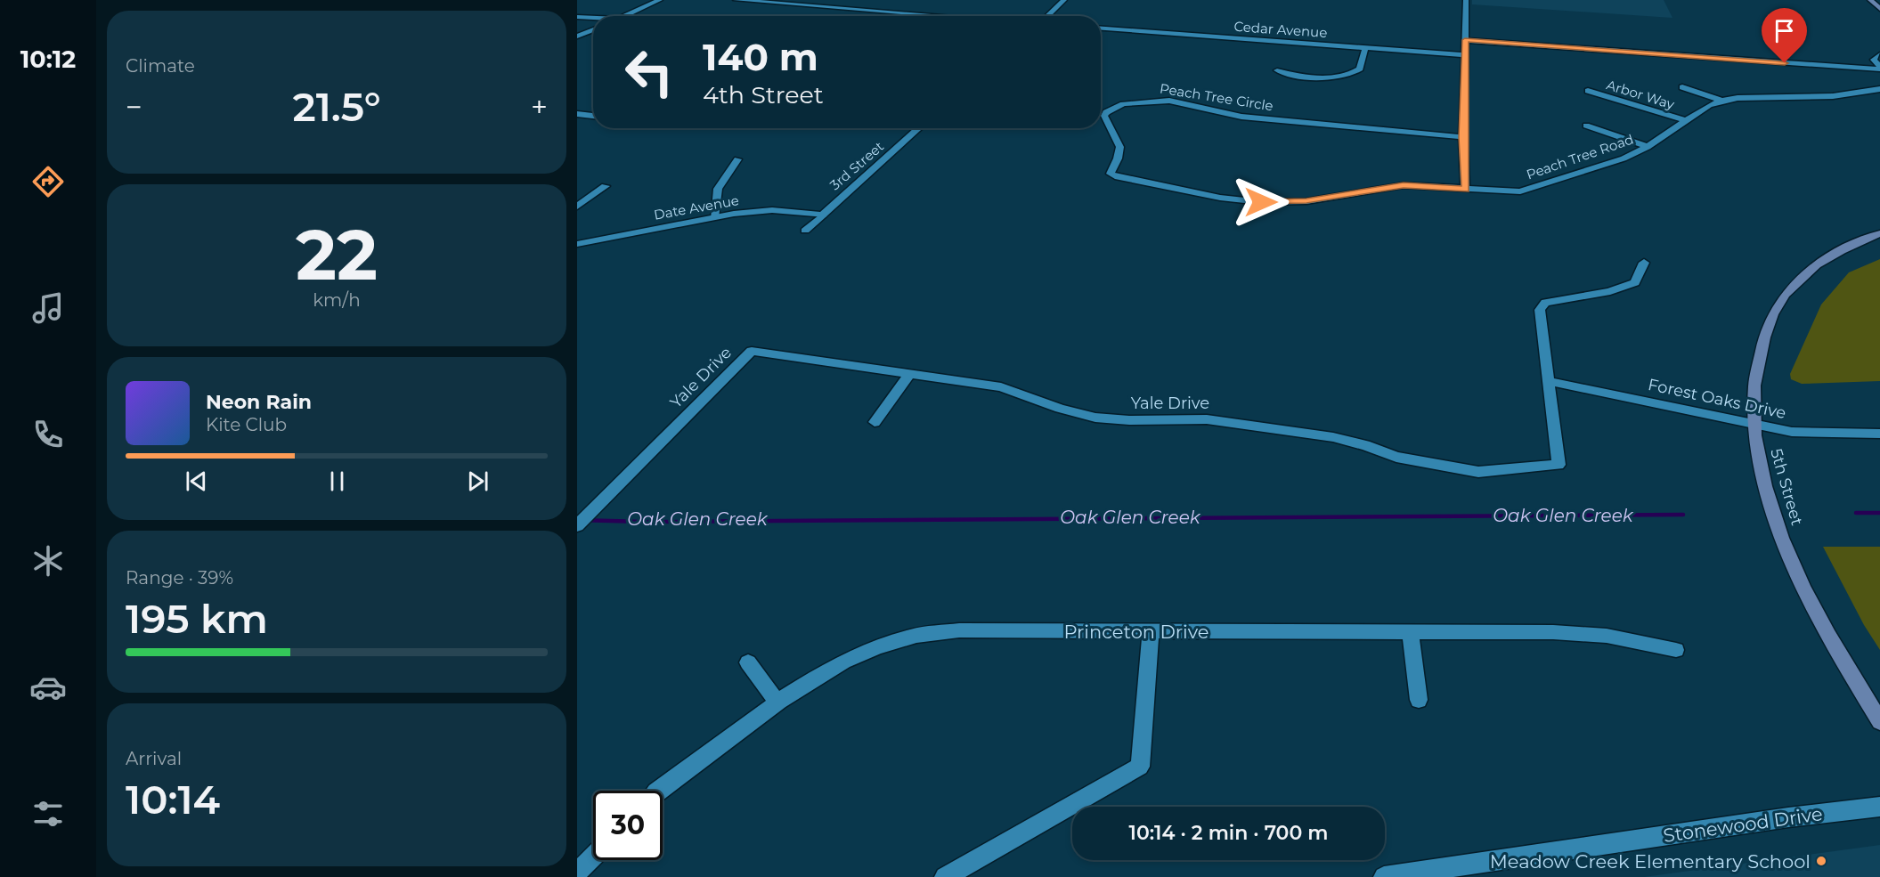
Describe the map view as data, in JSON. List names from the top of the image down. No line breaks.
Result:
{"streets":{"main road":["5th Street"],"street":["Cedar Avenue","Arbor Way","Peach Tree Circle","Peach Tree Road","3rd Street","Date Avenue","Yale Drive","Forest Oaks Drive","Princeton Drive","Stonewood Drive"]},"crossings":[["Arbor Way","Peach Tree Road"],["Peach Tree Circle","Peach Tree Road"],["3rd Street","Date Avenue"],["Yale Drive","Forest Oaks Drive"],["Forest Oaks Drive","5th Street"]],"water":["Oak Glen Creek"],"places":["Meadow Creek Elementary School"],"page":{"tabs":"10:12","tile":["Climate",["22","km/h"],["Range · 39%","195 km"],["Arrival","10:14"]],"turn":["140 m","4th Street"],"heat":["−","21.5°","+"],"song":["Neon Rain","Kite Club"],"limit":"30","trip":"10:14 · 2 min · 700 m"}}
